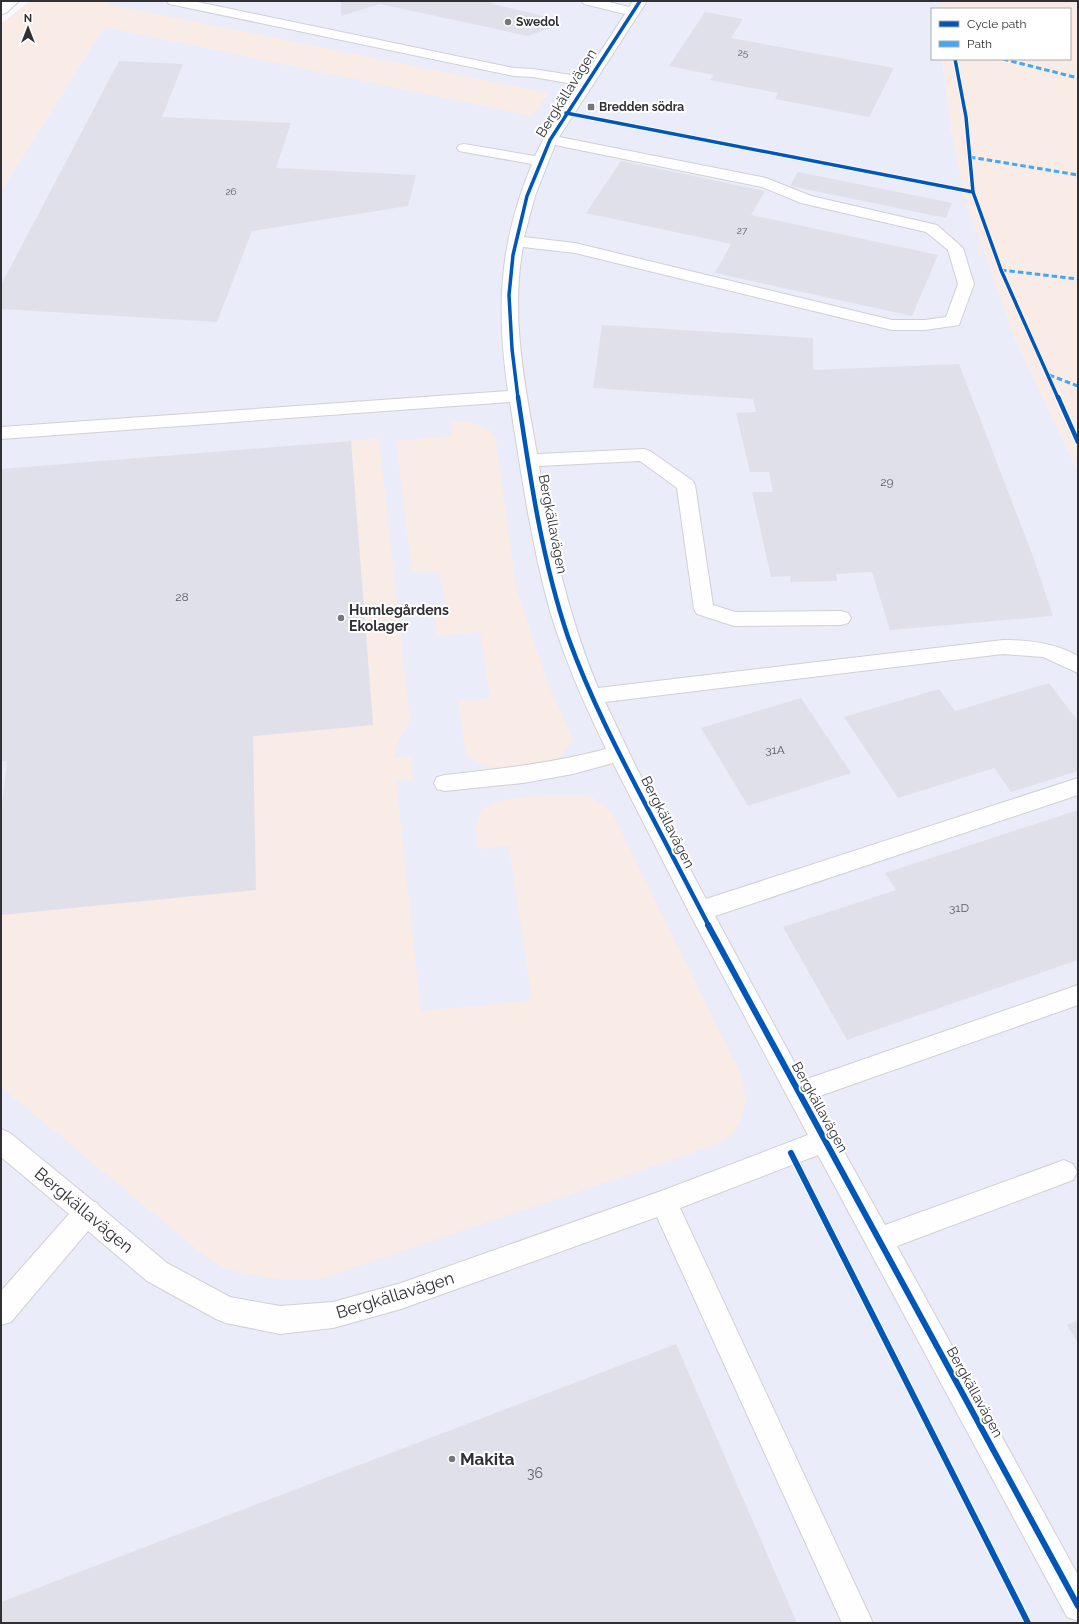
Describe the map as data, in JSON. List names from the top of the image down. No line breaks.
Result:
{"streets":{"main road":["Bergkällavägen"]},"places":{"other":["Swedol","Humlegårdens Ekolager","Makita"],"transit":["Bredden södra"]},"house_numbers":["25","26","27","29","28","31A","31D","36"],"legend":["Cycle path","Path"],"north":"top"}
